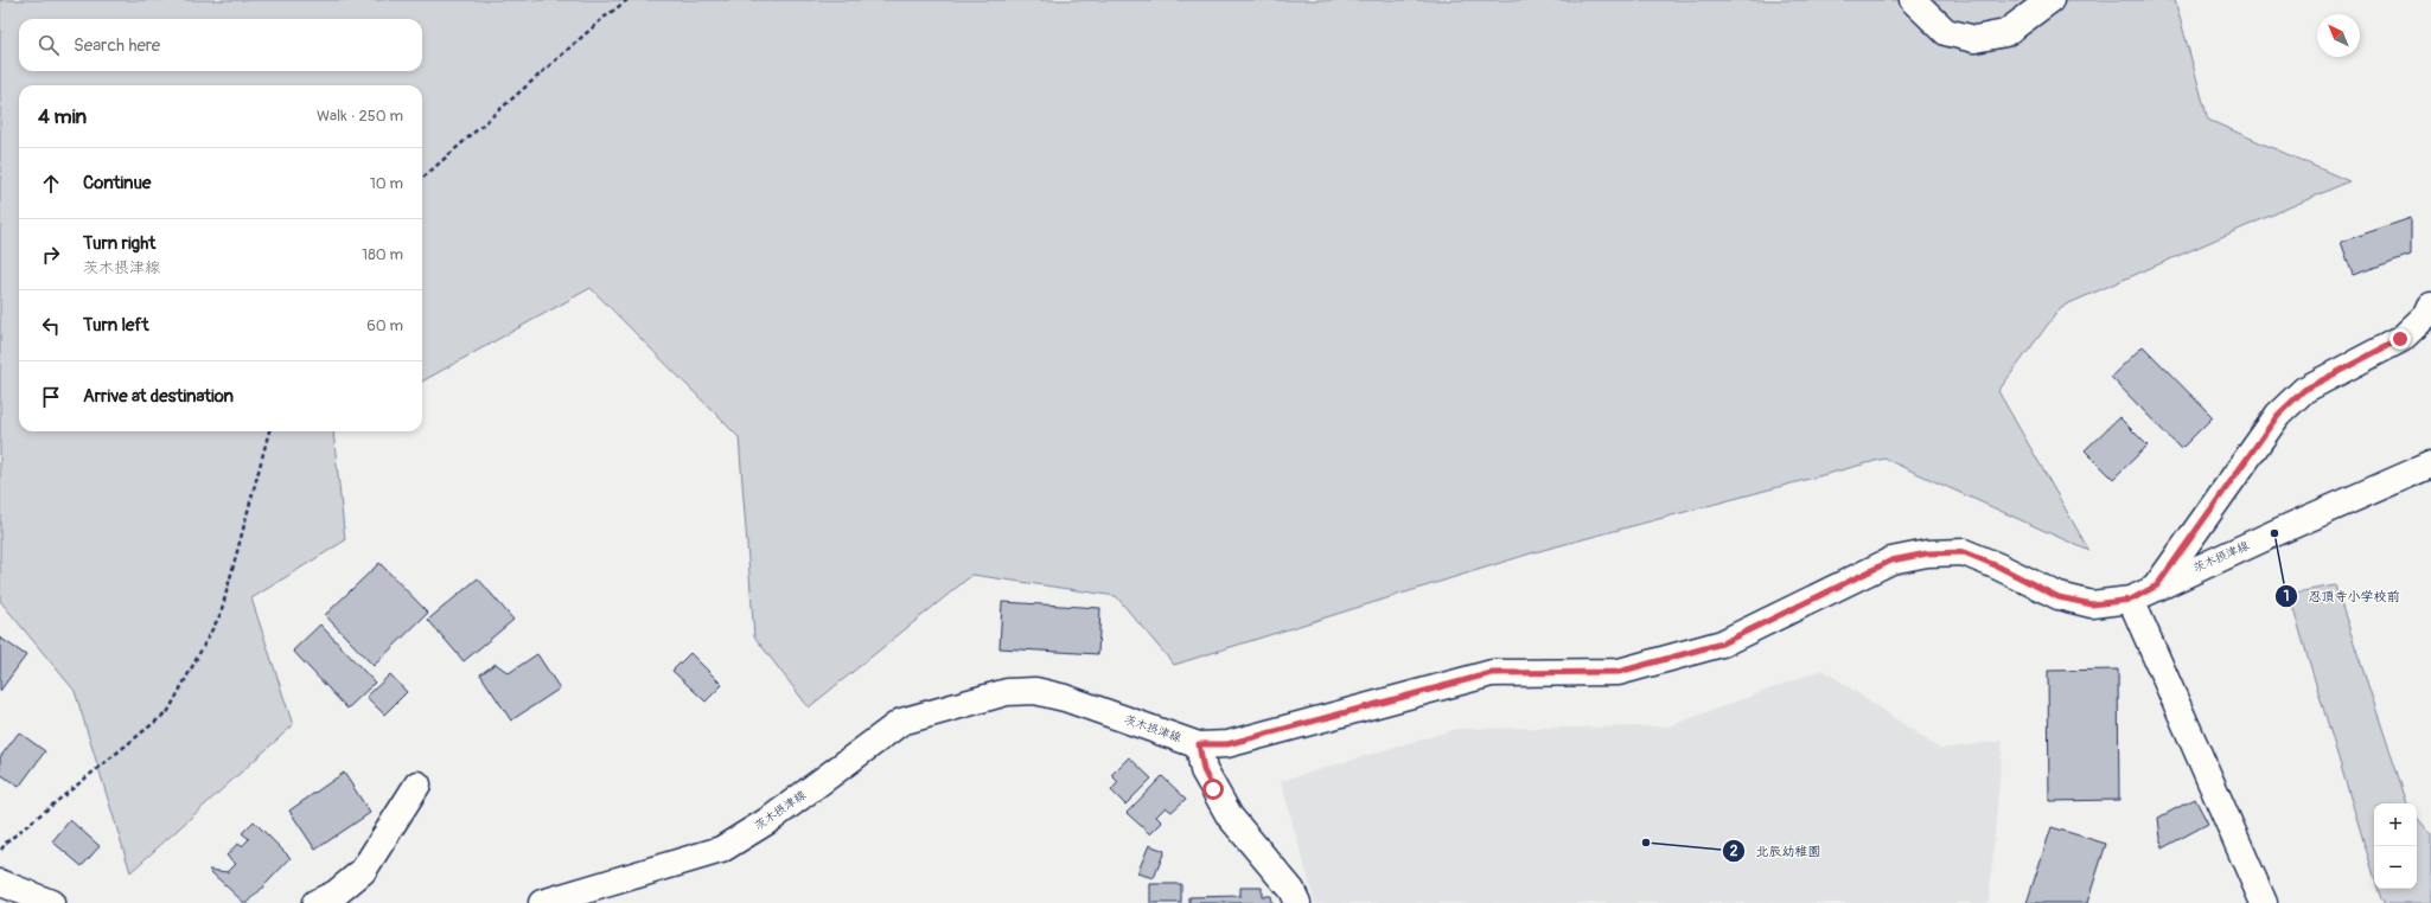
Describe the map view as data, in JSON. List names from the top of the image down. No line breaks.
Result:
{"streets":{"main road":["茨木摂津線"]},"places":["忍頂寺小学校前","北辰幼稚園"],"north":"top left","page":{"search":"Search here","heading":["4 min","Walk · 250 m"],"list":[["Continue","10 m"],["Turn right","茨木摂津線","180 m"],["Turn left","60 m"],"Arrive at destination"],"map_buttons":["+","−"]}}
